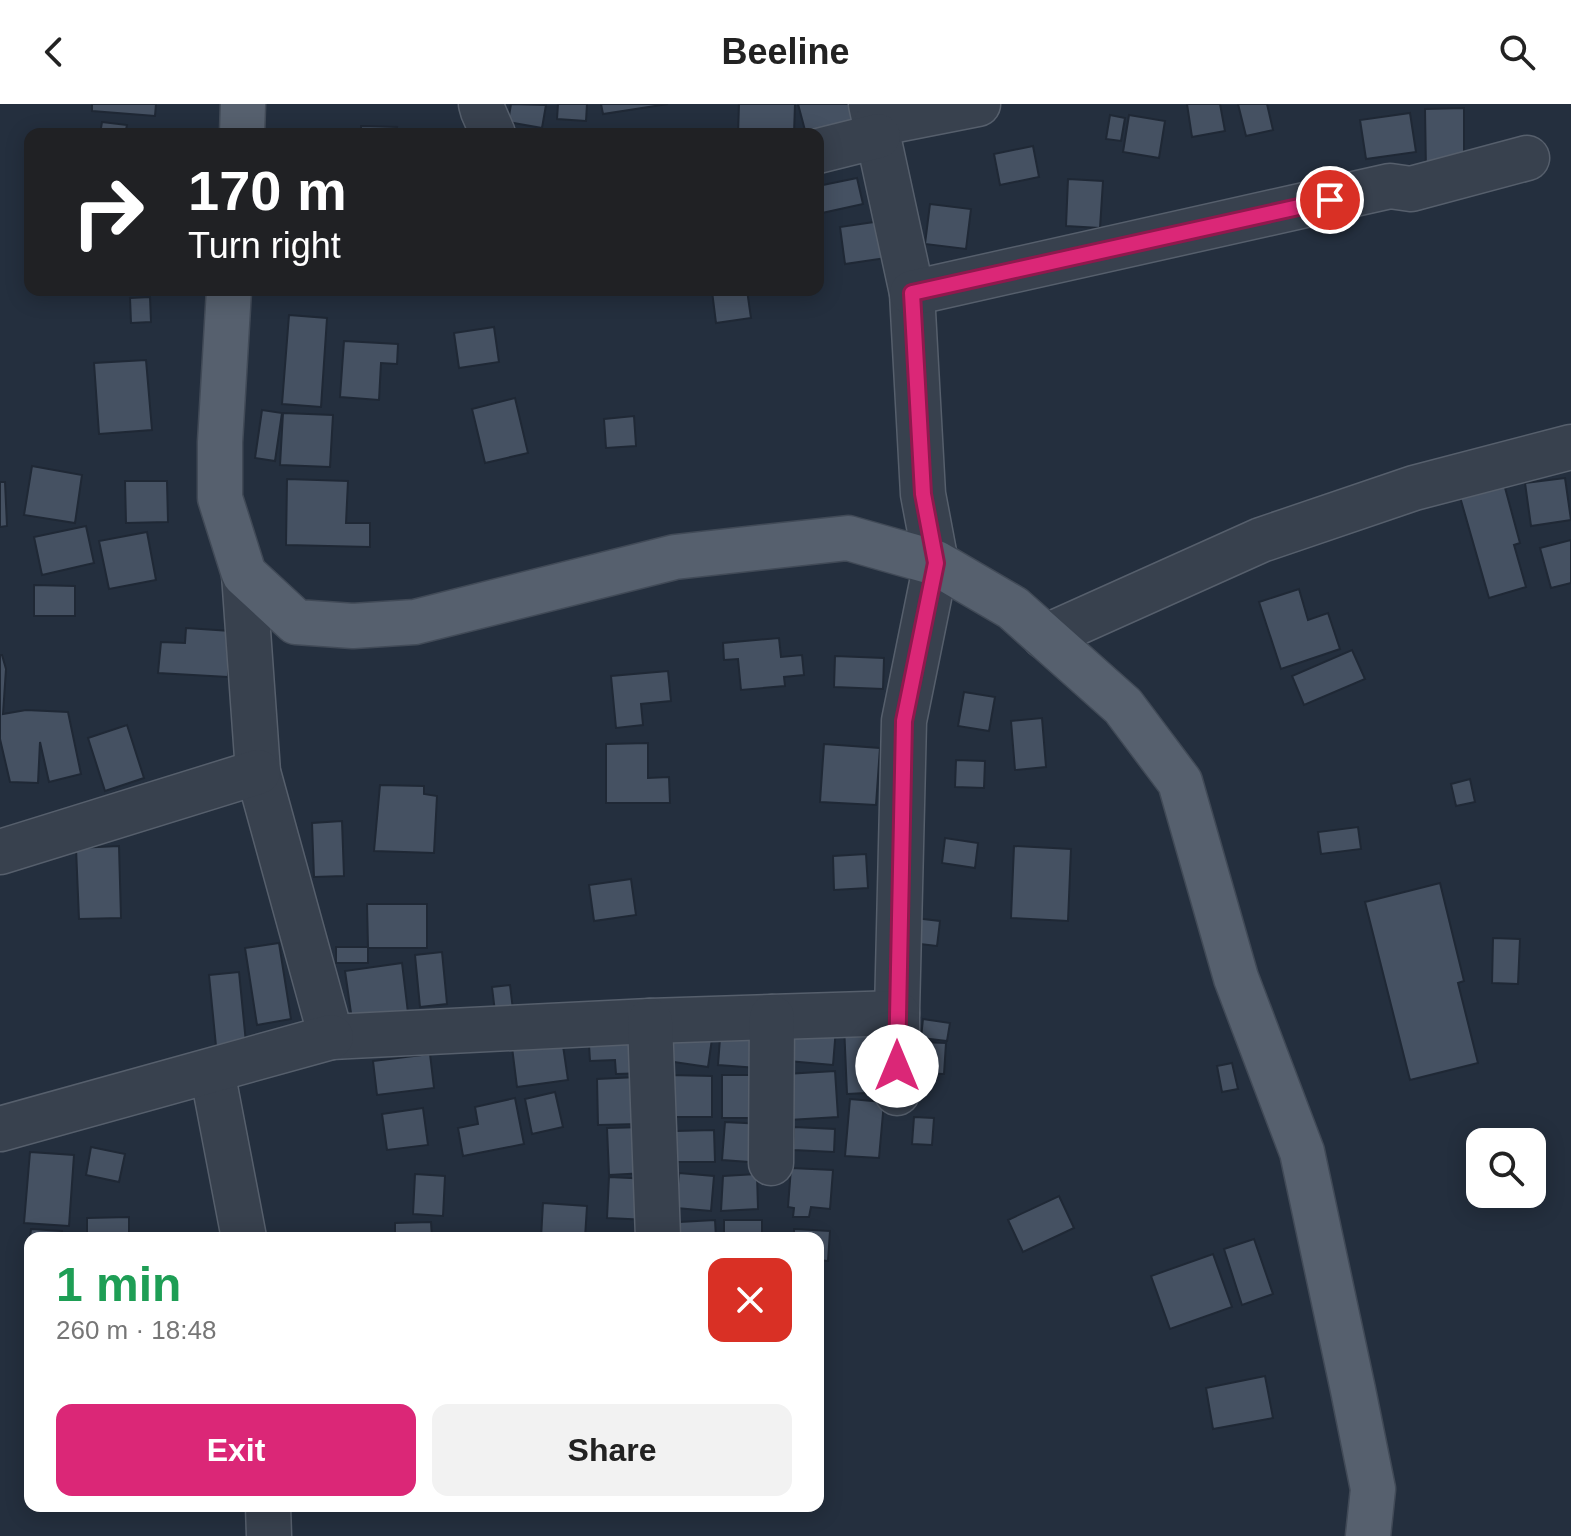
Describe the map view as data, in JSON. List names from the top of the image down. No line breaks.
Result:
{"page":{"header":"Beeline","turn":["170 m","Turn right"],"heading":["1 min","260 m · 18:48"],"buttons":["Exit","Share"]}}
